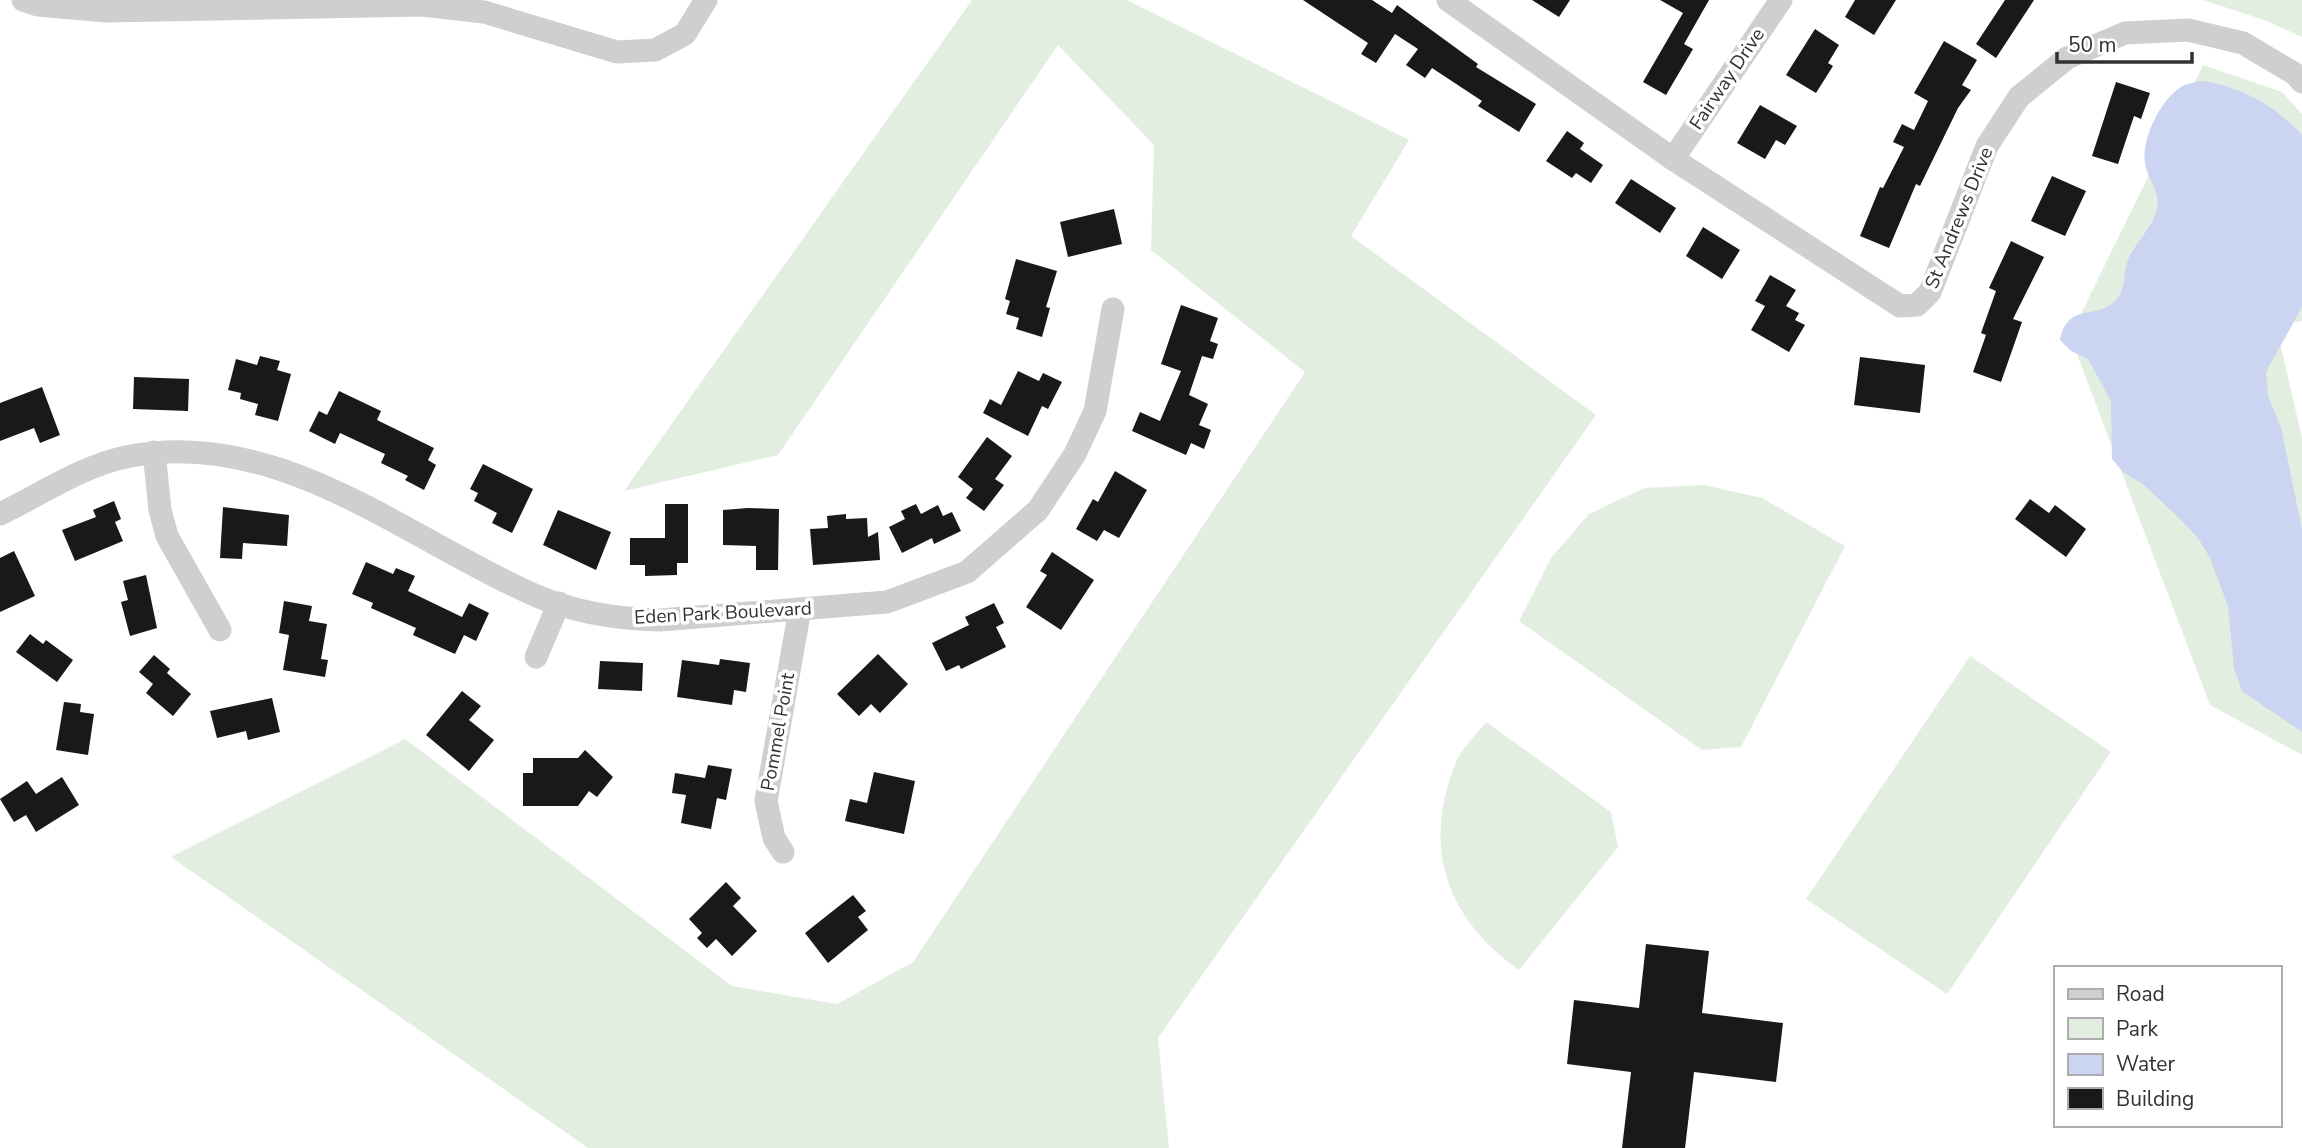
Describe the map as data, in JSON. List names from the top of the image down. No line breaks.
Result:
{"streets":{"street":["Fairway Drive","St Andrews Drive","Eden Park Boulevard","Pommel Point"]},"crossings":[["Fairway Drive","St Andrews Drive"],["Eden Park Boulevard","Pommel Point"]],"legend":["Road","Park","Water","Building"],"scale_bar":"50 m"}
